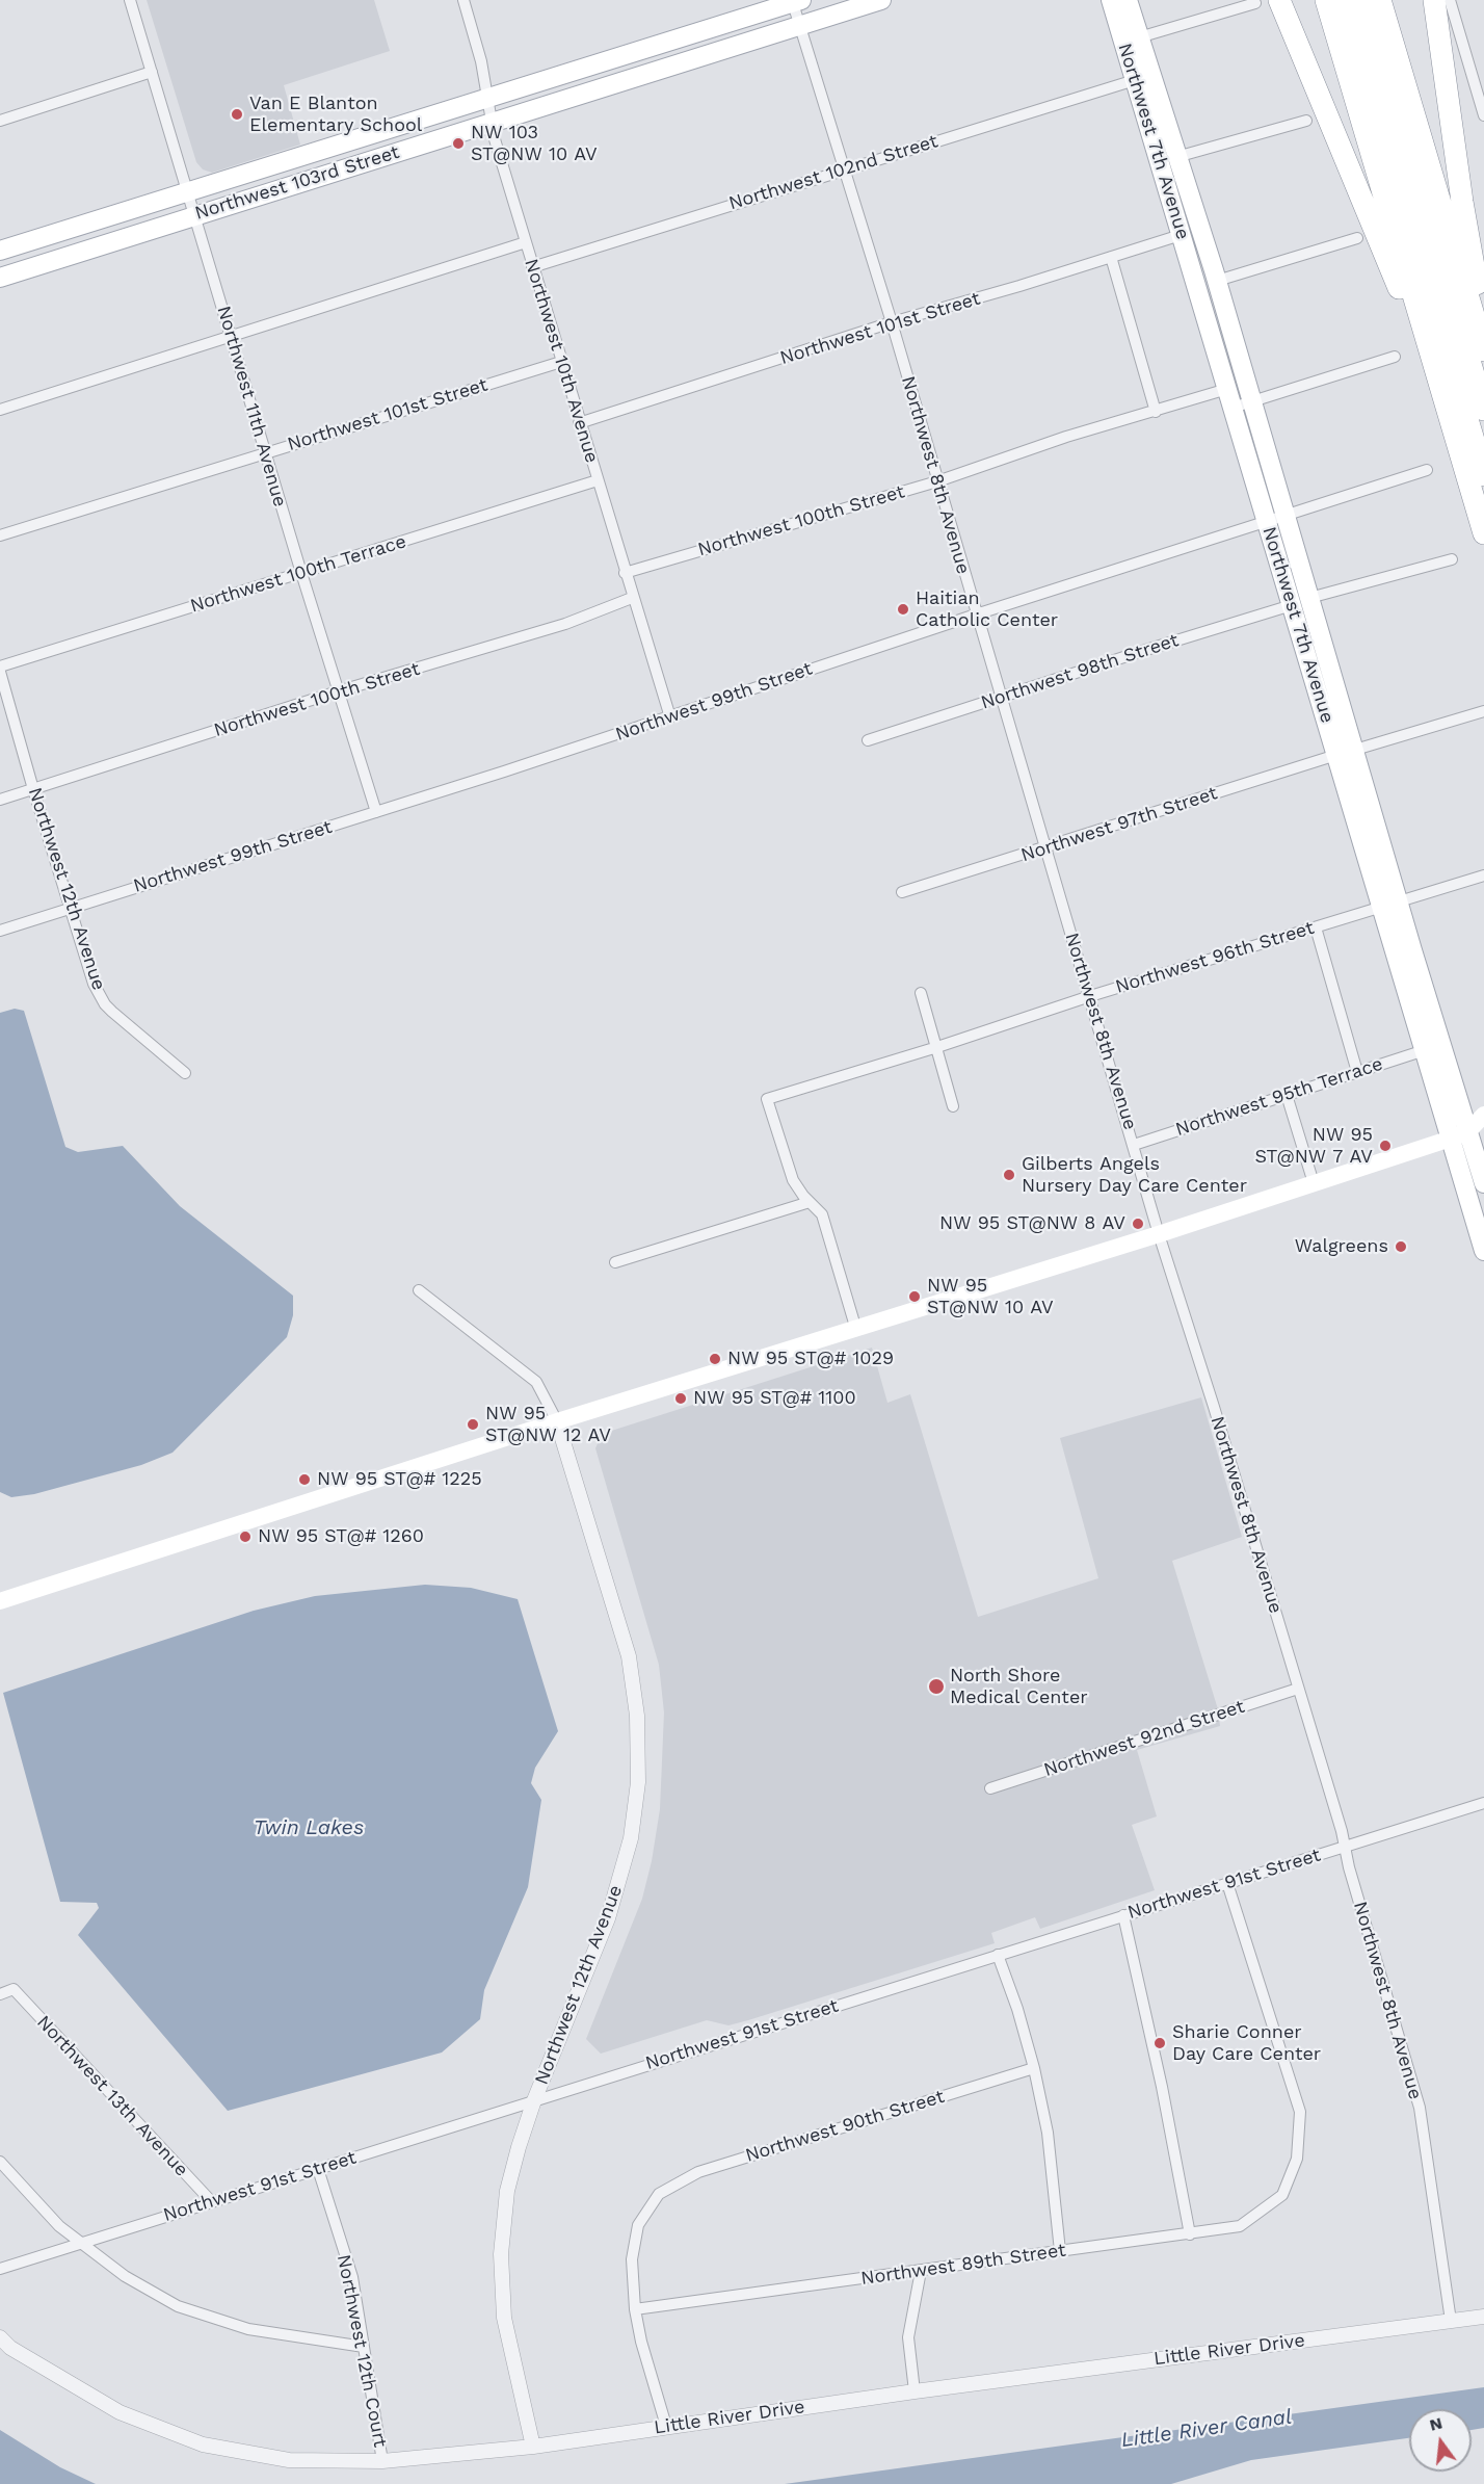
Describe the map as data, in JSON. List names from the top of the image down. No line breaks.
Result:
{"streets":{"main road":["Northwest 7th Avenue","Northwest 103rd Street"],"street":["Northwest 102nd Street","Northwest 101st Street","Northwest 10th Avenue","Northwest 11th Avenue","Northwest 8th Avenue","Northwest 100th Street","Northwest 100th Terrace","Northwest 98th Street","Northwest 99th Street","Northwest 97th Street","Northwest 12th Avenue","Northwest 96th Street","Northwest 95th Terrace","Northwest 92nd Street","Northwest 91st Street","Northwest 13th Avenue","Northwest 90th Street","Northwest 89th Street","Little River Drive","Northwest 12th Court"]},"crossings":[["Northwest 7th Avenue","Northwest 102nd Street"],["Northwest 7th Avenue","Northwest 101st Street"],["Northwest 7th Avenue","Northwest 100th Street"],["Northwest 7th Avenue","Northwest 98th Street"],["Northwest 7th Avenue","Northwest 99th Street"],["Northwest 7th Avenue","Northwest 97th Street"],["Northwest 7th Avenue","Northwest 96th Street"],["Northwest 7th Avenue","Northwest 95th Terrace"],["Northwest 102nd Street","Northwest 10th Avenue"],["Northwest 102nd Street","Northwest 8th Avenue"],["Northwest 103rd Street","Northwest 10th Avenue"],["Northwest 103rd Street","Northwest 11th Avenue"],["Northwest 103rd Street","Northwest 8th Avenue"],["Northwest 101st Street","Northwest 10th Avenue"],["Northwest 101st Street","Northwest 11th Avenue"],["Northwest 101st Street","Northwest 8th Avenue"],["Northwest 10th Avenue","Northwest 100th Street"],["Northwest 10th Avenue","Northwest 100th Terrace"],["Northwest 10th Avenue","Northwest 99th Street"],["Northwest 11th Avenue","Northwest 100th Street"],["Northwest 11th Avenue","Northwest 100th Terrace"],["Northwest 11th Avenue","Northwest 99th Street"],["Northwest 8th Avenue","Northwest 100th Street"],["Northwest 8th Avenue","Northwest 98th Street"],["Northwest 8th Avenue","Northwest 99th Street"],["Northwest 8th Avenue","Northwest 97th Street"],["Northwest 8th Avenue","Northwest 96th Street"],["Northwest 8th Avenue","Northwest 95th Terrace"],["Northwest 8th Avenue","Northwest 92nd Street"],["Northwest 8th Avenue","Northwest 91st Street"],["Northwest 8th Avenue","Little River Drive"],["Northwest 100th Street","Northwest 12th Avenue"],["Northwest 99th Street","Northwest 12th Avenue"],["Northwest 12th Avenue","Northwest 91st Street"],["Northwest 12th Avenue","Little River Drive"],["Northwest 91st Street","Northwest 13th Avenue"],["Northwest 91st Street","Northwest 89th Street"],["Northwest 91st Street","Northwest 12th Court"],["Northwest 90th Street","Northwest 89th Street"],["Little River Drive","Northwest 12th Court"]],"water":["Twin Lakes","Little River Canal"],"places":["Van E Blanton Elementary School","NW 103 ST@NW 10 AV","Haitian Catholic Center","NW 95 ST@NW 7 AV","Gilberts Angels Nursery Day Care Center","NW 95 ST@NW 8 AV","Walgreens","NW 95 ST@NW 10 AV","NW 95 ST@# 1029","NW 95 ST@# 1100","NW 95 ST@NW 12 AV","NW 95 ST@# 1225","NW 95 ST@# 1260","North Shore Medical Center","Sharie Conner Day Care Center"],"north":"top"}
